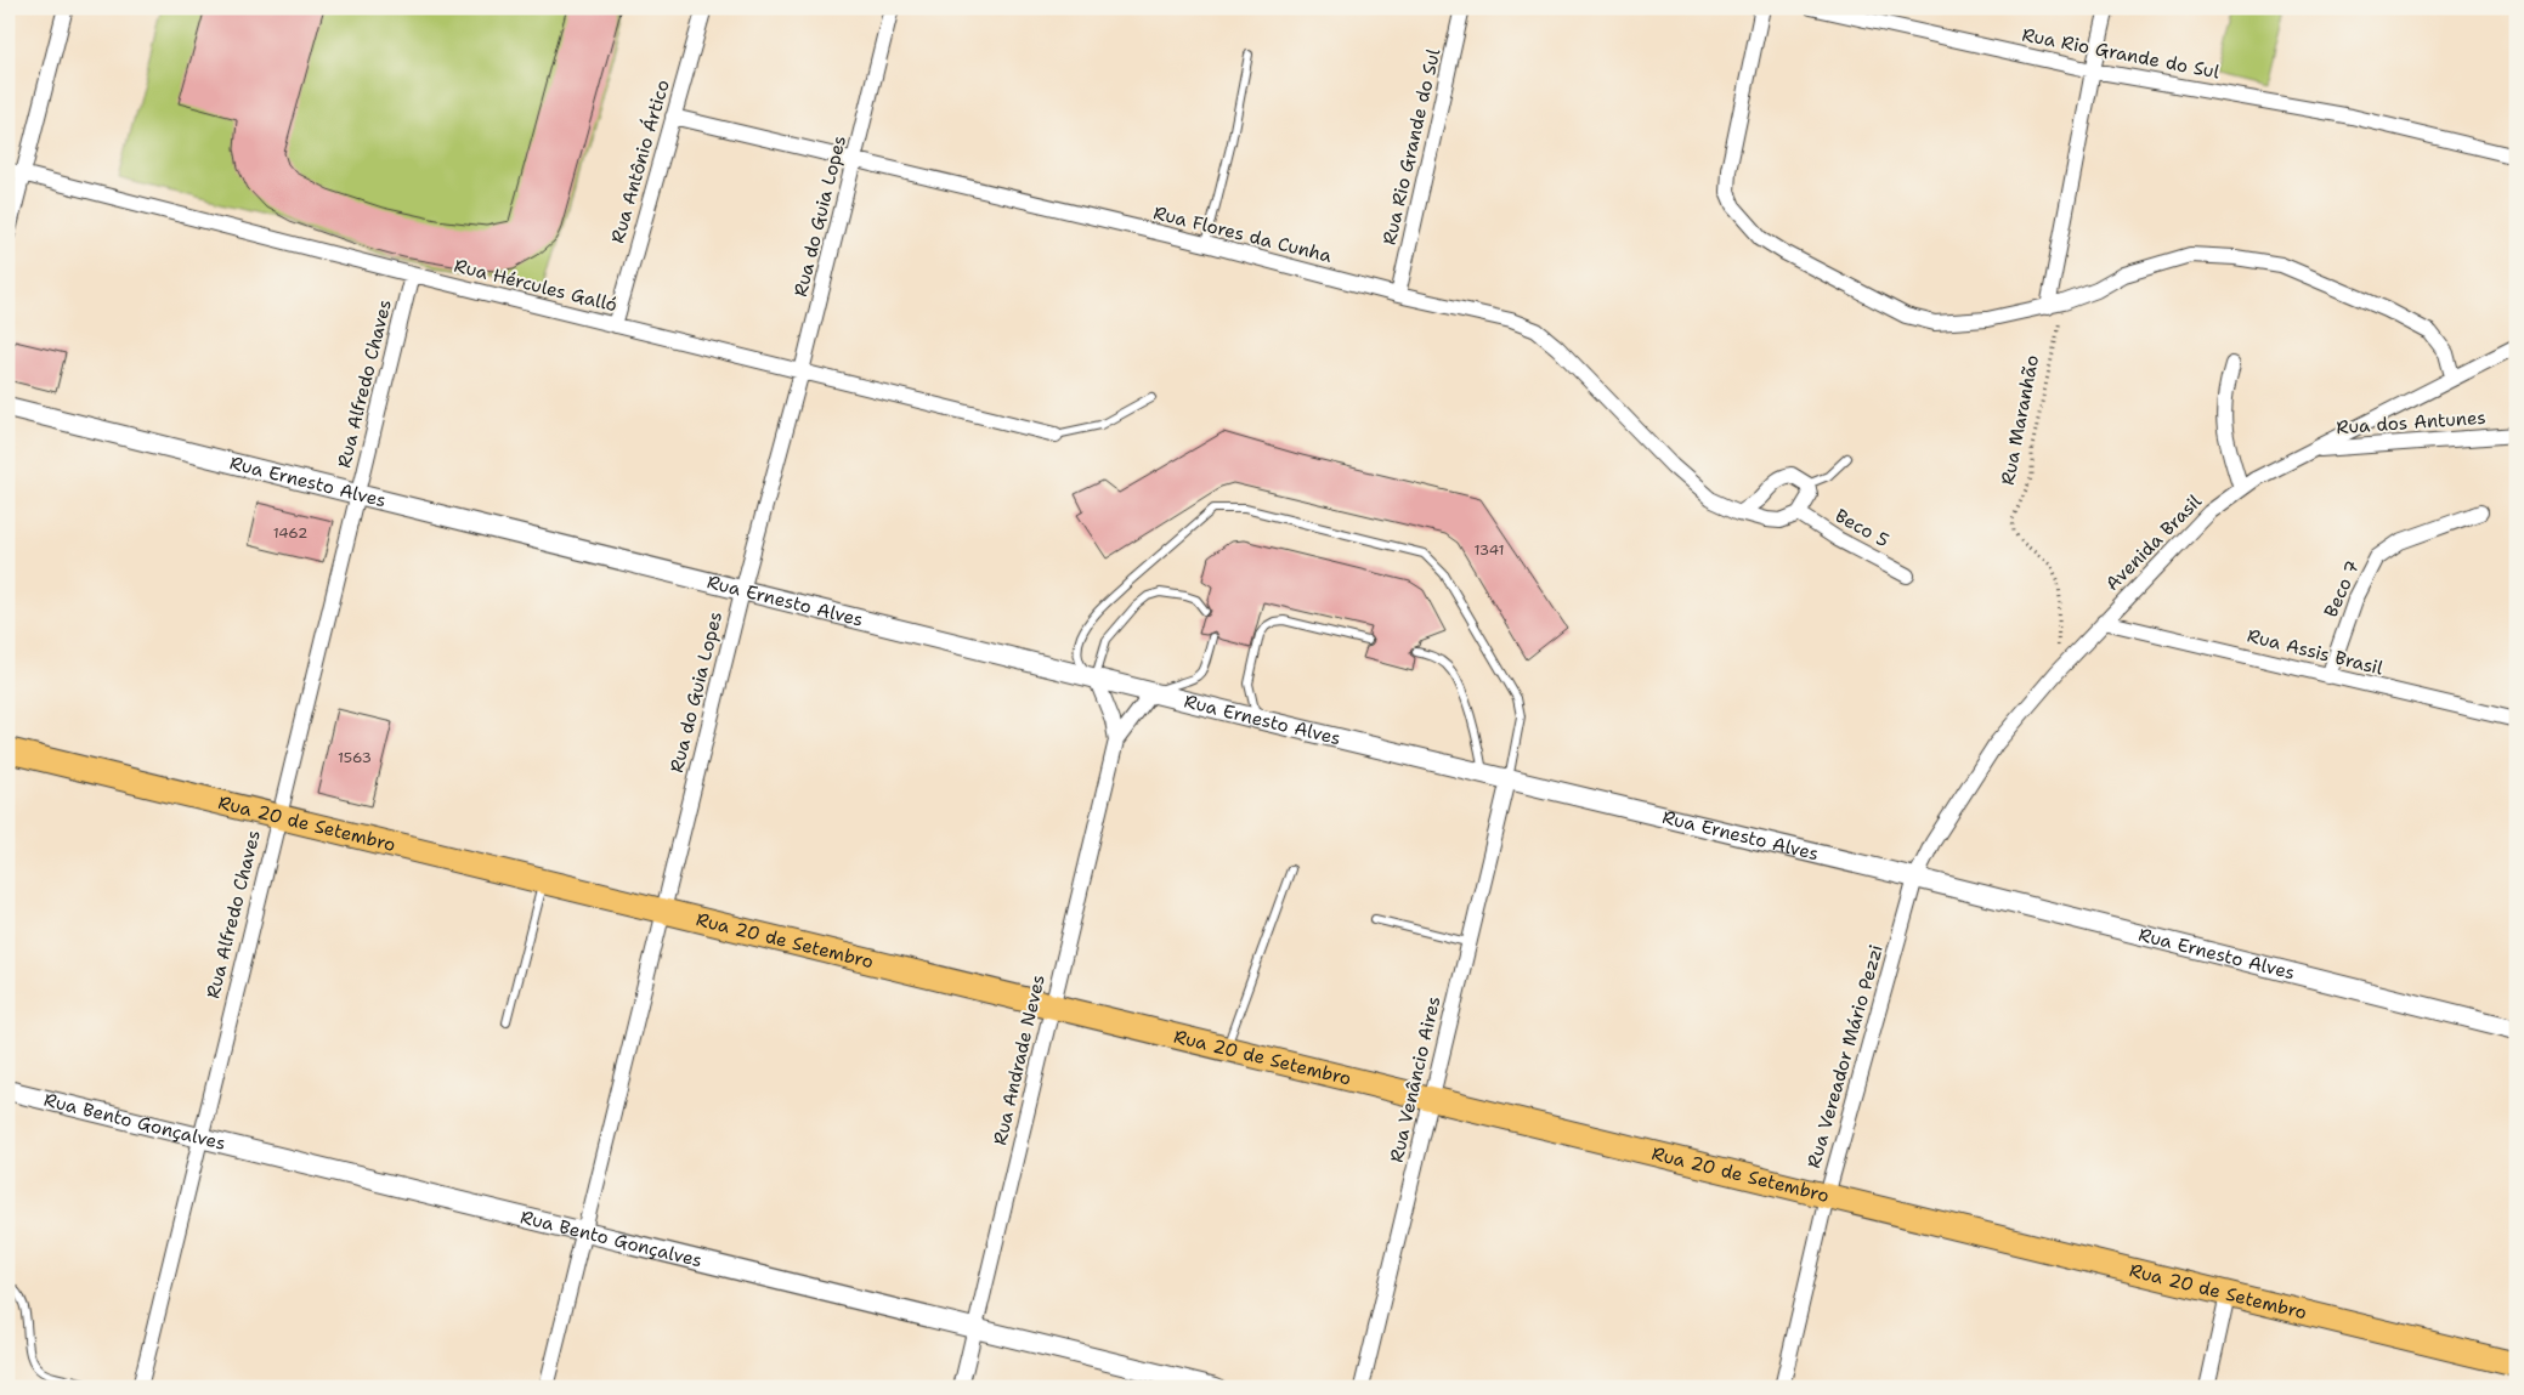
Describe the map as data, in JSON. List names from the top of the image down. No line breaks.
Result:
{"streets":{"main road":["Rua 20 de Setembro"],"street":["Rua Rio Grande do Sul","Rua Antônio Ártico","Rua do Guia Lopes","Rua Flores da Cunha","Rua Hércules Galló","Rua Alfredo Chaves","Rua dos Antunes","Rua Ernesto Alves","Beco 5","Avenida Brasil","Beco 7","Rua Assis Brasil","Rua Vereador Mário Pezzi","Rua Andrade Neves","Rua Venâncio Aires","Rua Bento Gonçalves"],"path":["Rua Maranhão"]},"crossings":[["Rua Rio Grande do Sul","Rua Flores da Cunha"],["Rua Antônio Ártico","Rua Flores da Cunha"],["Rua Antônio Ártico","Rua Hércules Galló"],["Rua do Guia Lopes","Rua Flores da Cunha"],["Rua do Guia Lopes","Rua Hércules Galló"],["Rua do Guia Lopes","Rua Ernesto Alves"],["Rua do Guia Lopes","Rua 20 de Setembro"],["Rua do Guia Lopes","Rua Bento Gonçalves"],["Rua Flores da Cunha","Beco 5"],["Rua Hércules Galló","Rua Alfredo Chaves"],["Rua Alfredo Chaves","Rua Ernesto Alves"],["Rua Alfredo Chaves","Rua 20 de Setembro"],["Rua Alfredo Chaves","Rua Bento Gonçalves"],["Rua Maranhão","Avenida Brasil"],["Rua dos Antunes","Avenida Brasil"],["Rua Ernesto Alves","Avenida Brasil"],["Rua Ernesto Alves","Rua Vereador Mário Pezzi"],["Rua Ernesto Alves","Rua Andrade Neves"],["Rua Ernesto Alves","Rua Venâncio Aires"],["Avenida Brasil","Rua Assis Brasil"],["Avenida Brasil","Rua Vereador Mário Pezzi"],["Beco 7","Rua Assis Brasil"],["Rua 20 de Setembro","Rua Vereador Mário Pezzi"],["Rua 20 de Setembro","Rua Andrade Neves"],["Rua 20 de Setembro","Rua Venâncio Aires"],["Rua Andrade Neves","Rua Bento Gonçalves"]],"house_numbers":["1462","1341","1563"]}
